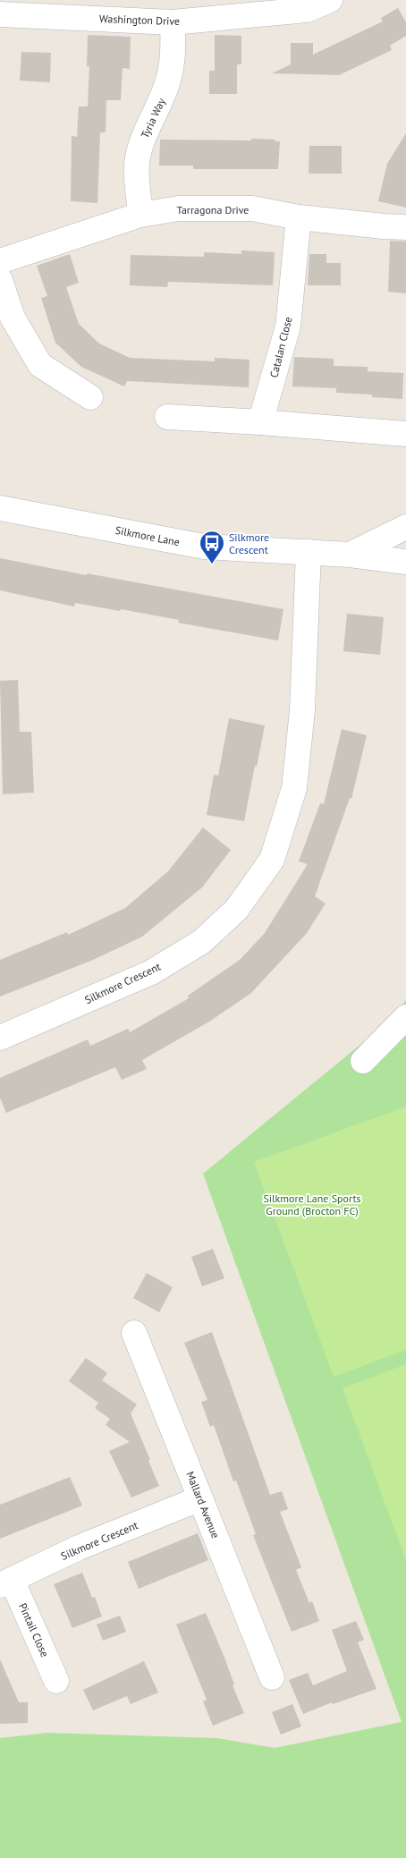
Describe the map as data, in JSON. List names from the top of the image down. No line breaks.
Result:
{"streets":{"street":["Washington Drive","Tyria Way","Tarragona Drive","Catalan Close","Silkmore Lane","Silkmore Crescent","Mallard Avenue","Pintail Close"]},"crossings":[["Washington Drive","Tyria Way"],["Tyria Way","Tarragona Drive"],["Tarragona Drive","Catalan Close"],["Silkmore Lane","Silkmore Crescent"],["Silkmore Crescent","Mallard Avenue"],["Silkmore Crescent","Pintail Close"]],"parks":["Silkmore Lane Sports Ground (Brocton FC)"],"places":{"bus stop":["Silkmore Crescent"]}}
